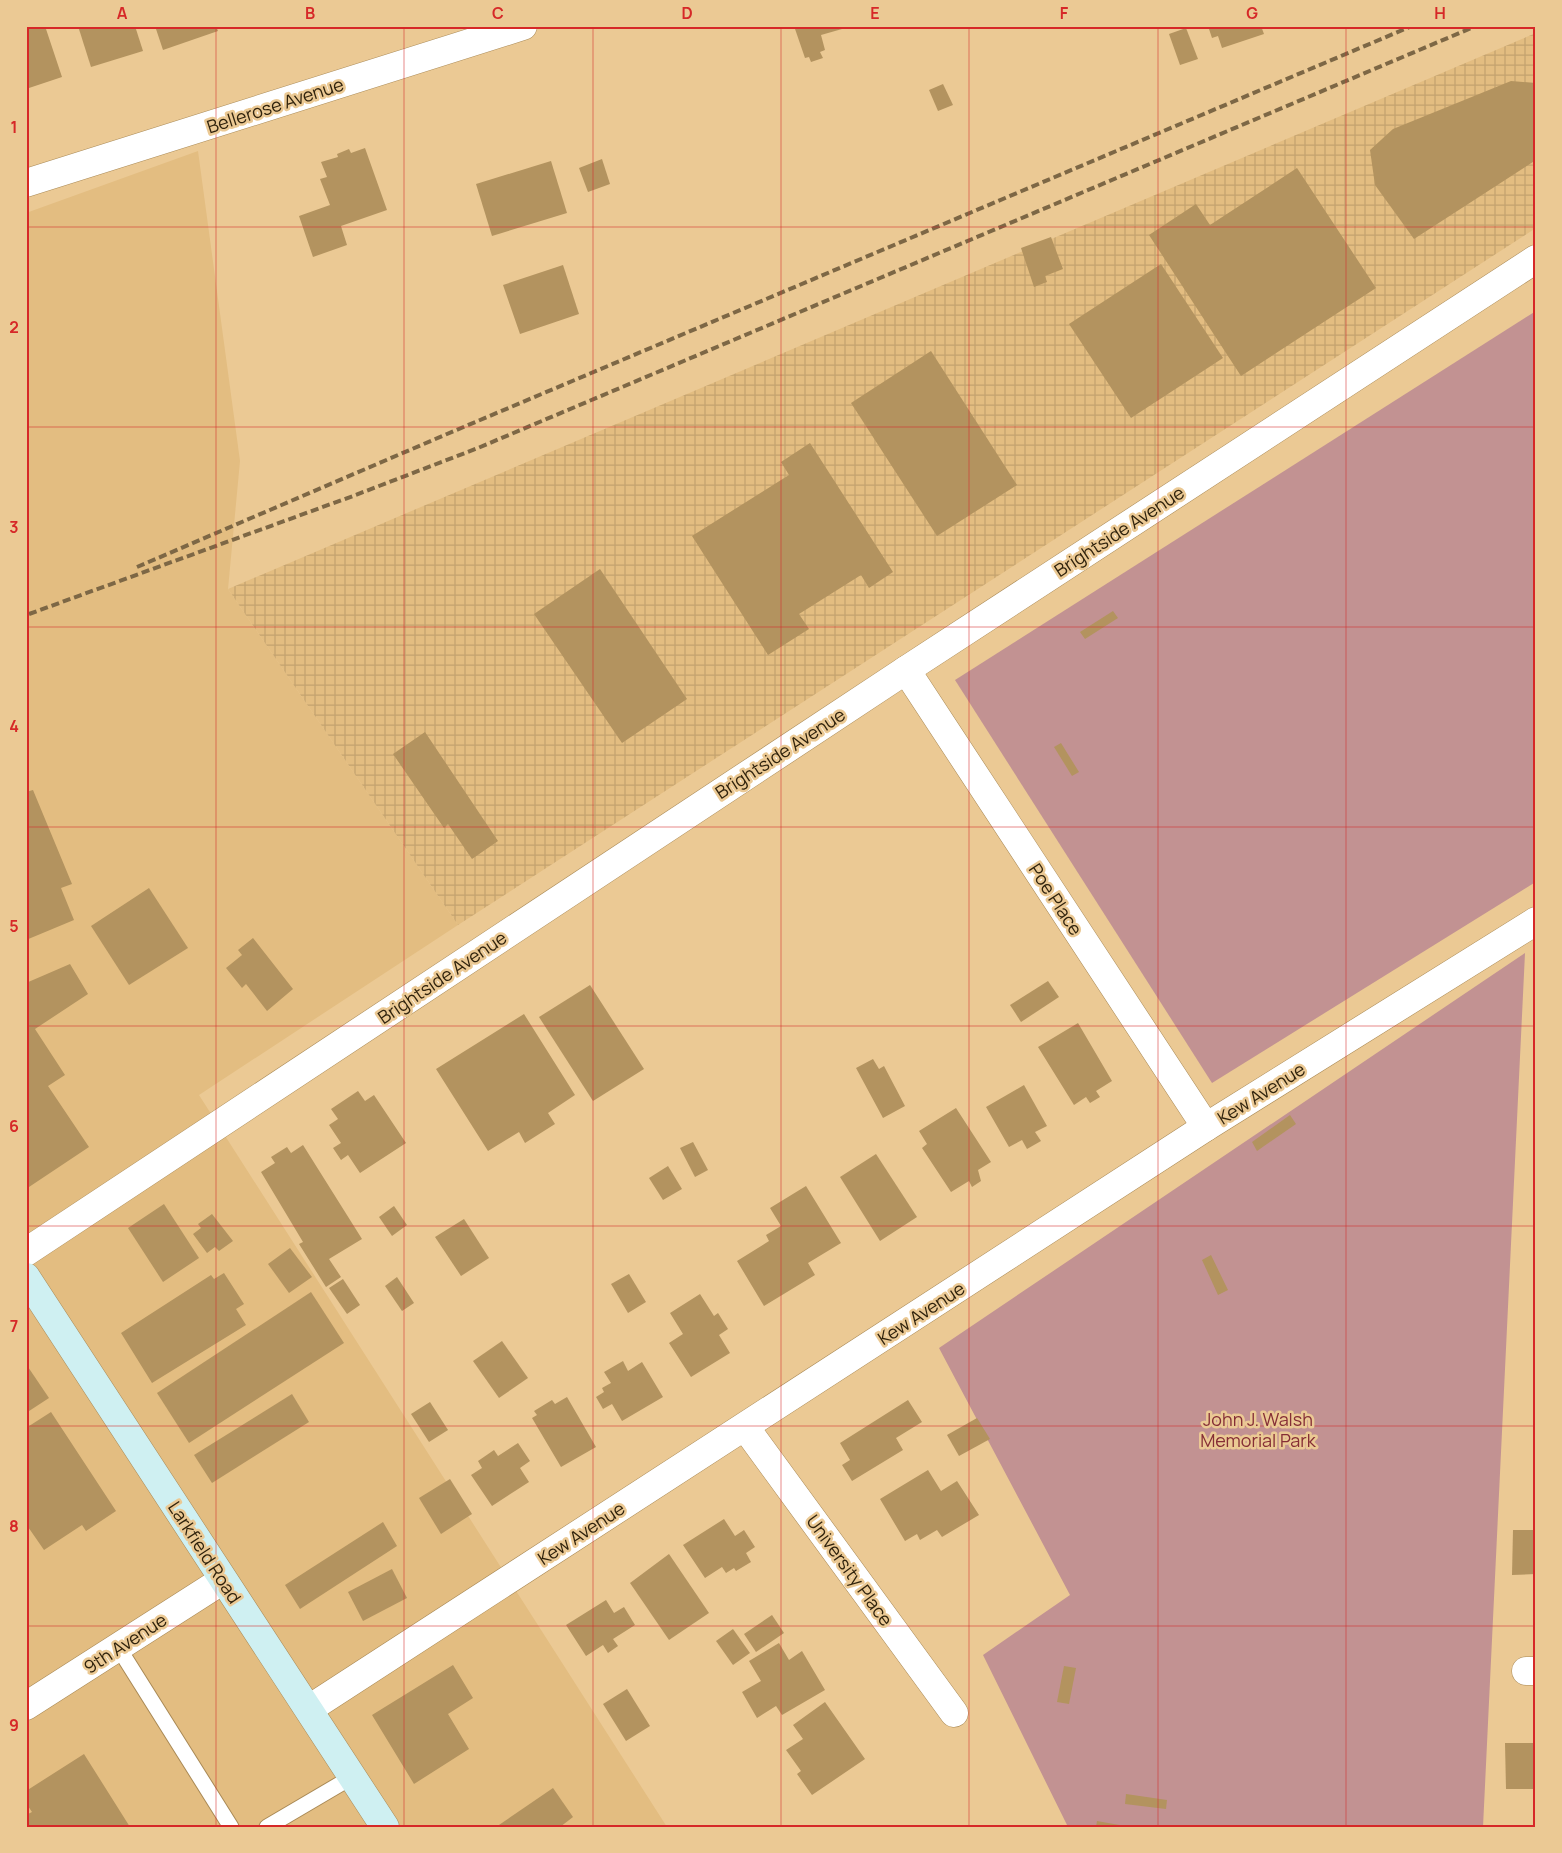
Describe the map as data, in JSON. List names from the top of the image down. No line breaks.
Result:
{"streets":{"main road":["Larkfield Road"],"street":["Bellerose Avenue","Brightside Avenue","Poe Place","Kew Avenue","University Place","9th Avenue"]},"crossings":[["Brightside Avenue","Poe Place"],["Poe Place","Kew Avenue"],["Kew Avenue","Larkfield Road"],["Kew Avenue","University Place"],["Larkfield Road","9th Avenue"]],"parks":["John J. Walsh Memorial Park"],"grid":{"columns":["A","B","C","D","E","F","G","H"],"rows":["1","2","3","4","5","6","7","8","9"]}}
